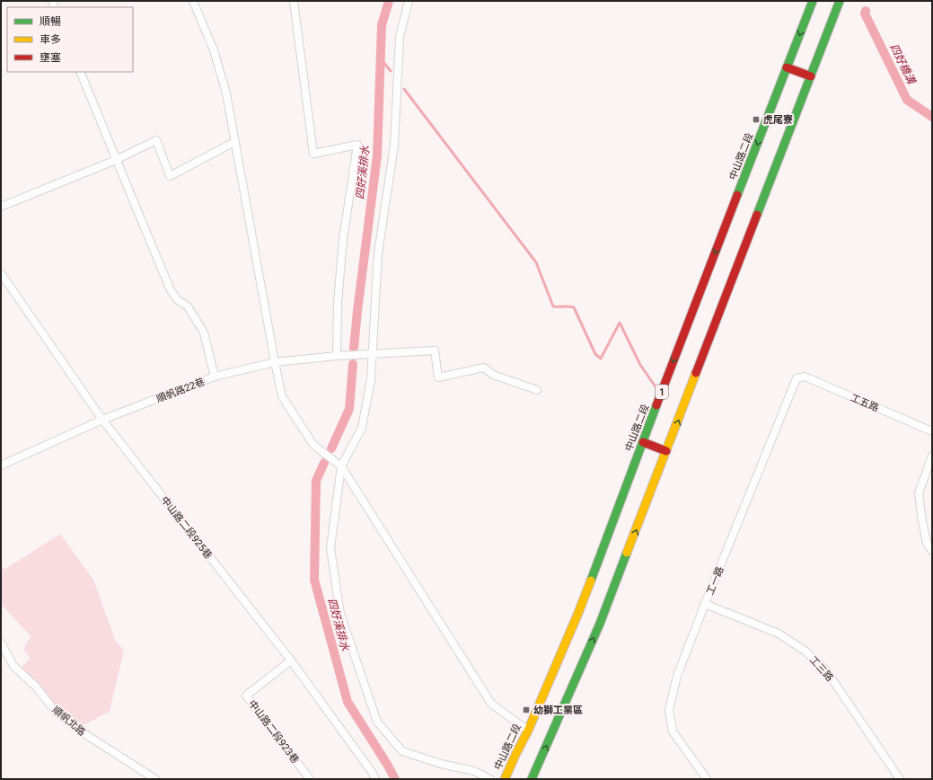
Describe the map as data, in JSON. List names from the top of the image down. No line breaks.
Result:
{"streets":{"main road":["中山路二段","1"],"street":["順帆路22巷","工五路","中山路二段925巷","工一路","工三路","順帆北路","中山路二段923巷"]},"crossings":[["順帆路22巷","中山路二段925巷"],["工五路","工一路"],["中山路二段925巷","中山路二段923巷"],["工一路","工三路"]],"water":["四好橋溝","四好溪排水"],"places":{"transit":["虎尾寮","幼獅工業區"]},"legend":["順暢","車多","壅塞"]}
